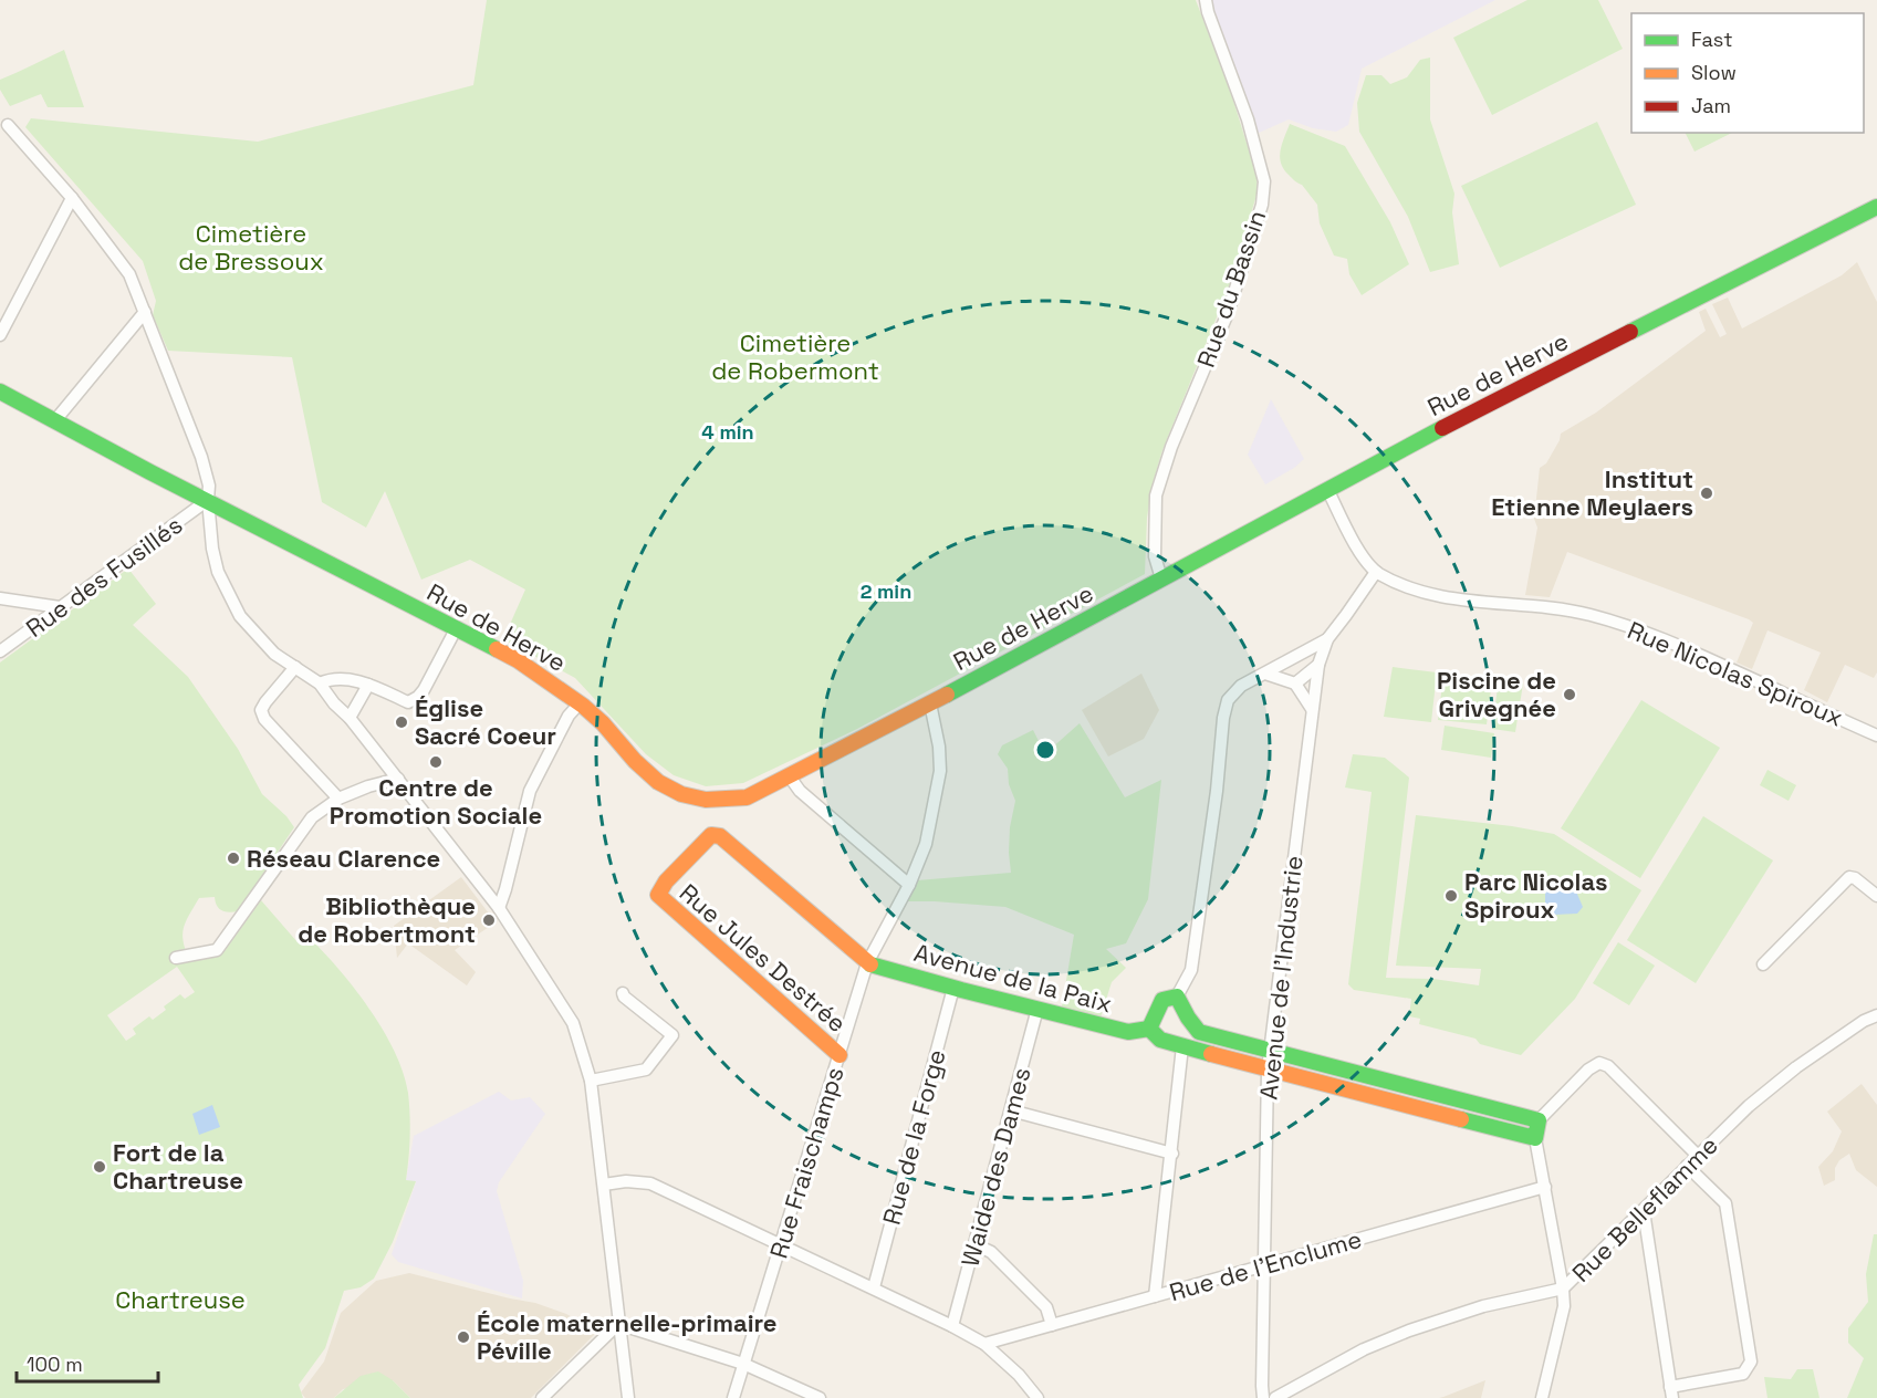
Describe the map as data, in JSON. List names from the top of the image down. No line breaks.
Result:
{"streets":{"main road":["Rue de Herve","Rue Jules Destrée","Avenue de la Paix"],"street":["Rue du Bassin","Rue des Fusillés","Rue Nicolas Spiroux","Avenue de l'Industrie","Rue de la Forge","Rue Fraischamps","Waide des Dames","Rue Belleflamme","Rue de l'Enclume"]},"crossings":[["Rue du Bassin","Rue de Herve"],["Rue de Herve","Rue des Fusillés"],["Rue de Herve","Rue Nicolas Spiroux"],["Rue de Herve","Rue Fraischamps"],["Rue Jules Destrée","Avenue de la Paix"],["Rue Jules Destrée","Rue Fraischamps"],["Avenue de la Paix","Rue de la Forge"],["Avenue de la Paix","Rue Fraischamps"],["Avenue de la Paix","Waide des Dames"],["Avenue de l'Industrie","Rue de l'Enclume"]],"parks":["Cimetière de Bressoux","Cimetière de Robermont","Chartreuse"],"places":["Institut Etienne Meylaers","Piscine de Grivegnée","Église Sacré Coeur","Centre de Promotion Sociale","Réseau Clarence","Parc Nicolas Spiroux","Bibliothèque de Robertmont","Fort de la Chartreuse","École maternelle-primaire Péville"],"legend":["Fast","Slow","Jam"],"scale_bar":"100 m","rings":["4 min","2 min"]}
